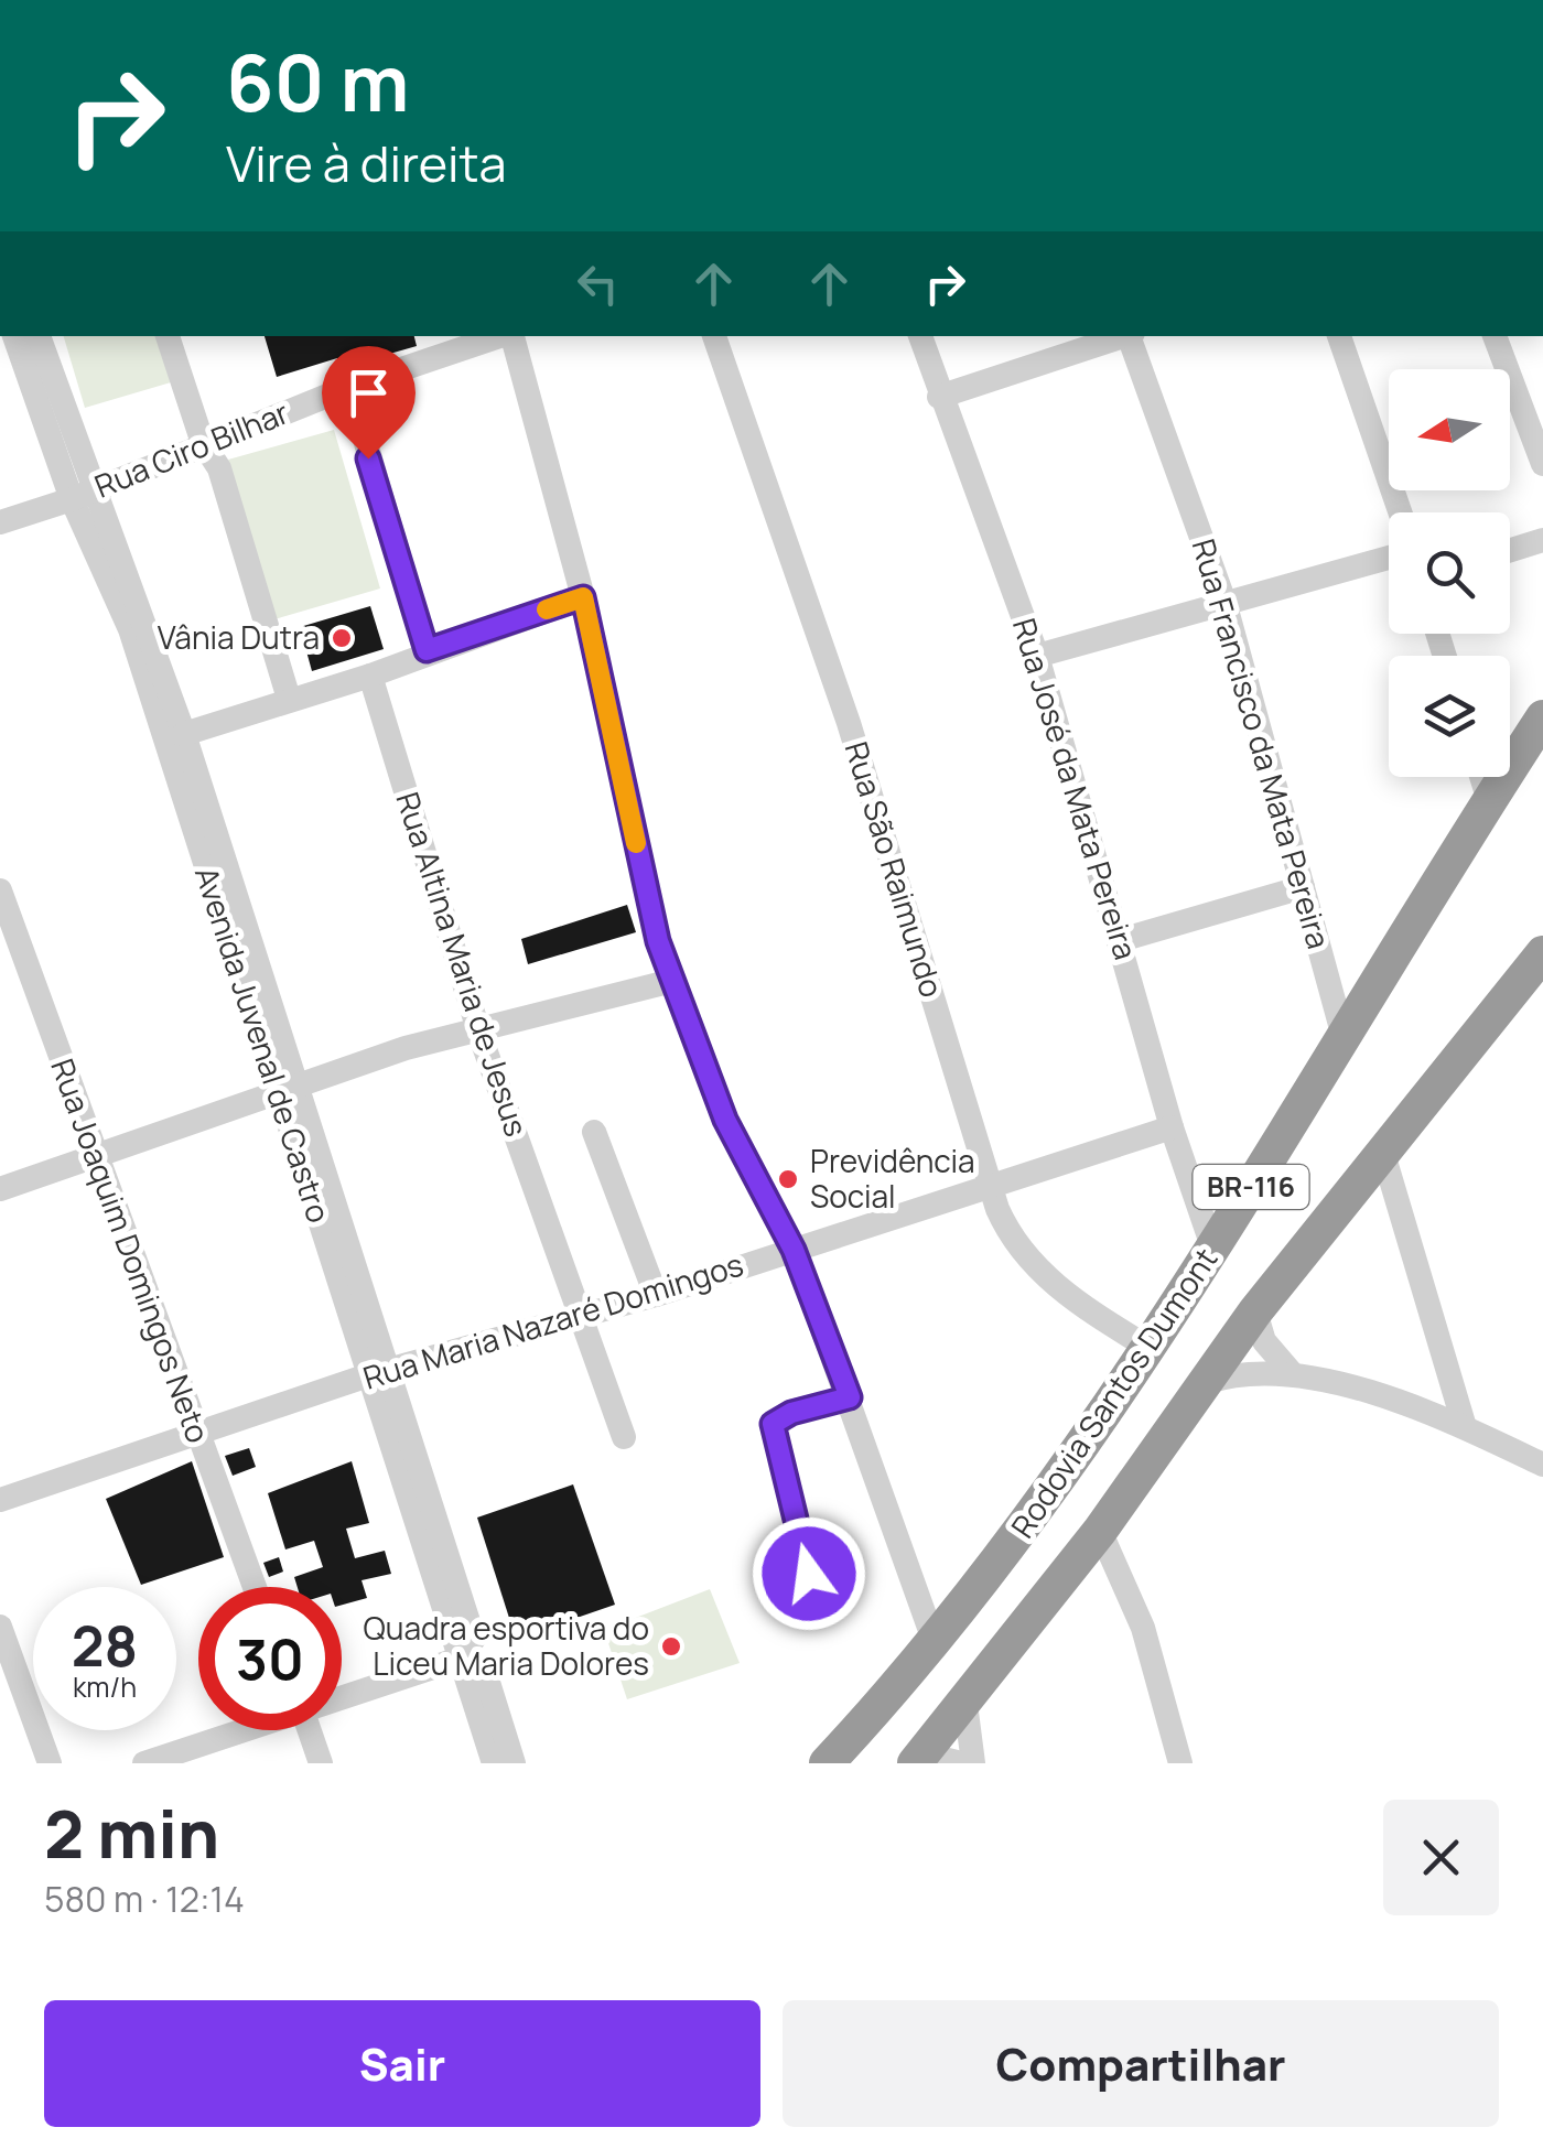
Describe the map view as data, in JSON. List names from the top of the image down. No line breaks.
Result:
{"streets":{"highway":["BR-116","Rodovia Santos Dumont"],"street":["Rua Ciro Bilhar","Rua Francisco da Mata Pereira","Rua José da Mata Pereira","Rua São Raimundo","Rua Altina Maria de Jesus","Avenida Juvenal de Castro","Rua Joaquim Domingos Neto","Rua Maria Nazaré Domingos"]},"crossings":[["Rua Ciro Bilhar","Avenida Juvenal de Castro"],["Rua Francisco da Mata Pereira","Rodovia Santos Dumont"],["Rua José da Mata Pereira","Rua Maria Nazaré Domingos"],["Rua José da Mata Pereira","Rodovia Santos Dumont"],["Rua São Raimundo","Rua Maria Nazaré Domingos"],["Rua São Raimundo","Rodovia Santos Dumont"],["Rua Altina Maria de Jesus","Rua Maria Nazaré Domingos"],["Avenida Juvenal de Castro","Rua Maria Nazaré Domingos"],["Rua Joaquim Domingos Neto","Rua Maria Nazaré Domingos"]],"places":["Vânia Dutra","Previdência Social","Quadra esportiva do Liceu Maria Dolores"],"north":"left","page":{"turn":["60 m","Vire à direita"],"speed":"28 km/h","limit":"30","heading":["2 min","580 m · 12:14"],"buttons":["Sair","Compartilhar"]}}
